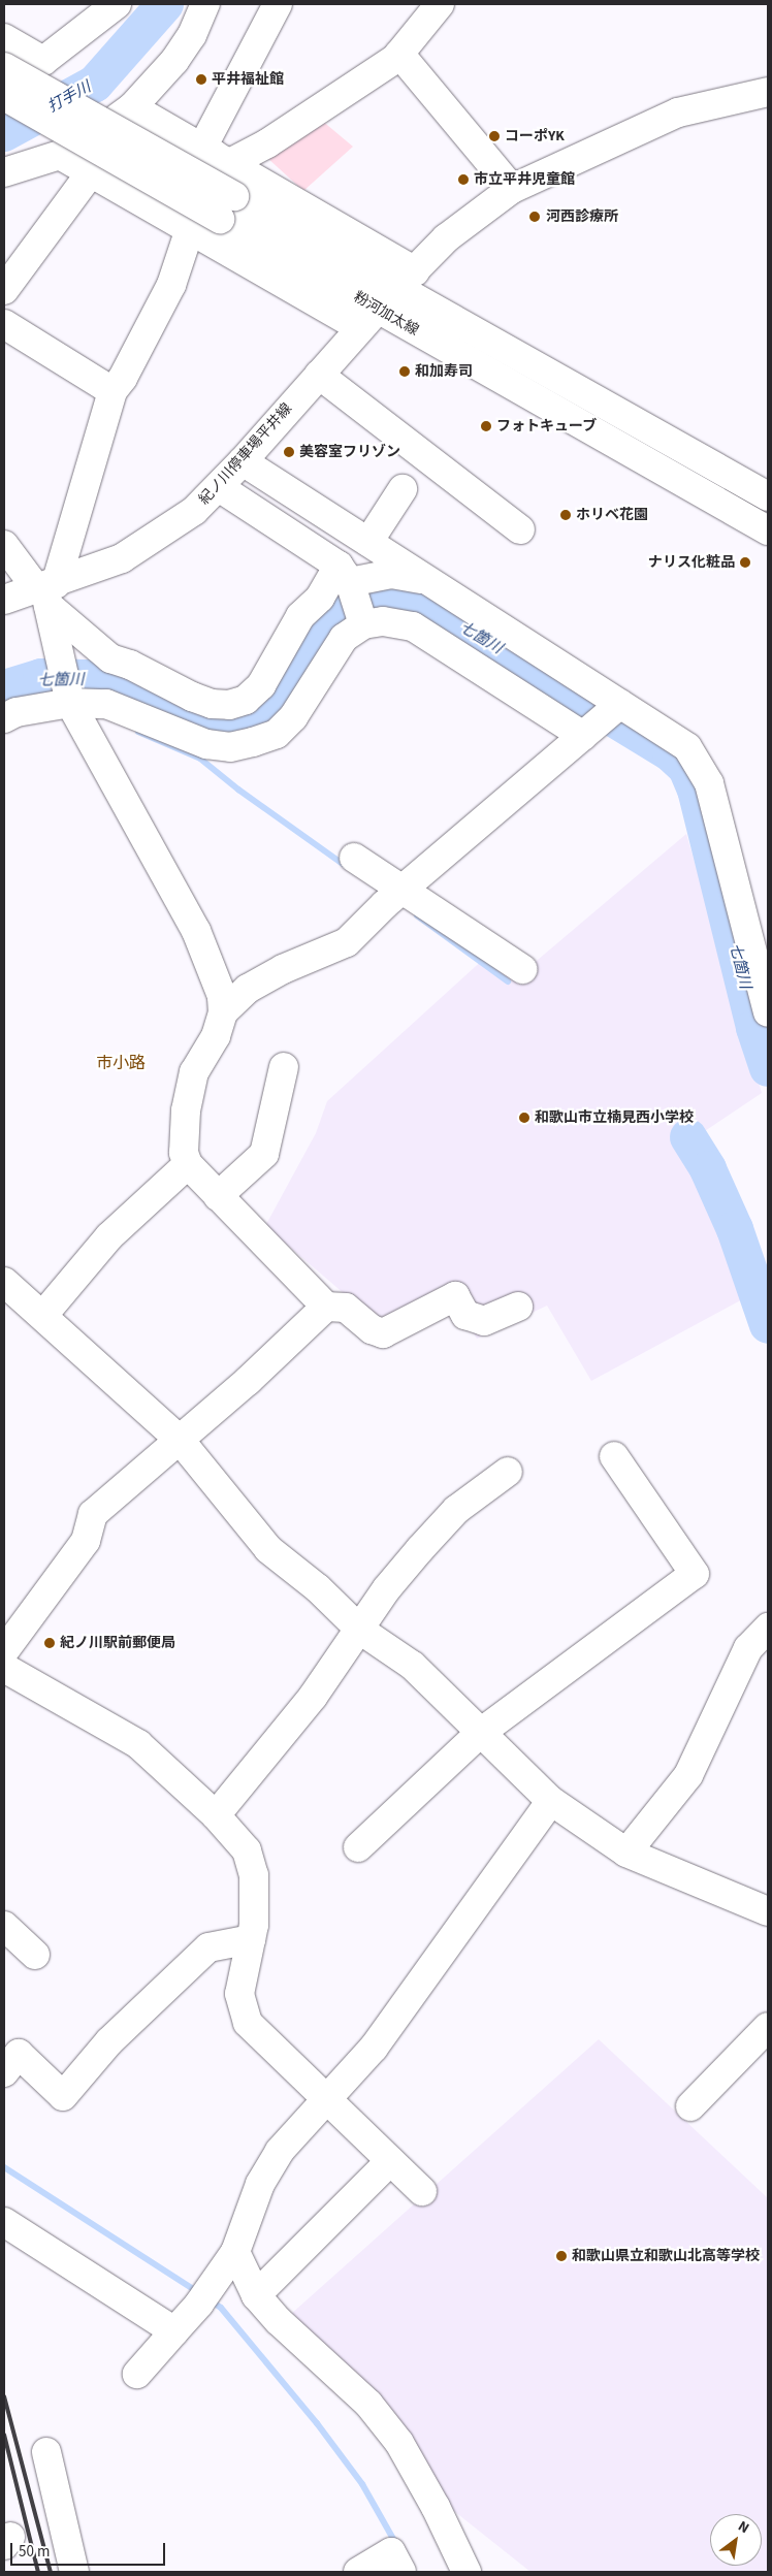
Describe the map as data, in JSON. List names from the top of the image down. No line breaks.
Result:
{"streets":{"street":["粉河加太線","紀ノ川停車場平井線"]},"crossings":[["粉河加太線","紀ノ川停車場平井線"]],"districts":["市小路"],"water":["打手川","七箇川"],"places":["平井福祉館","コーポYK","市立平井児童館","河西診療所","和加寿司","フォトキューブ","美容室フリゾン","ホリベ花園","ナリス化粧品","和歌山市立楠見西小学校","紀ノ川駅前郵便局","和歌山県立和歌山北高等学校"],"scale_bar":"50 m","north":"top right"}
